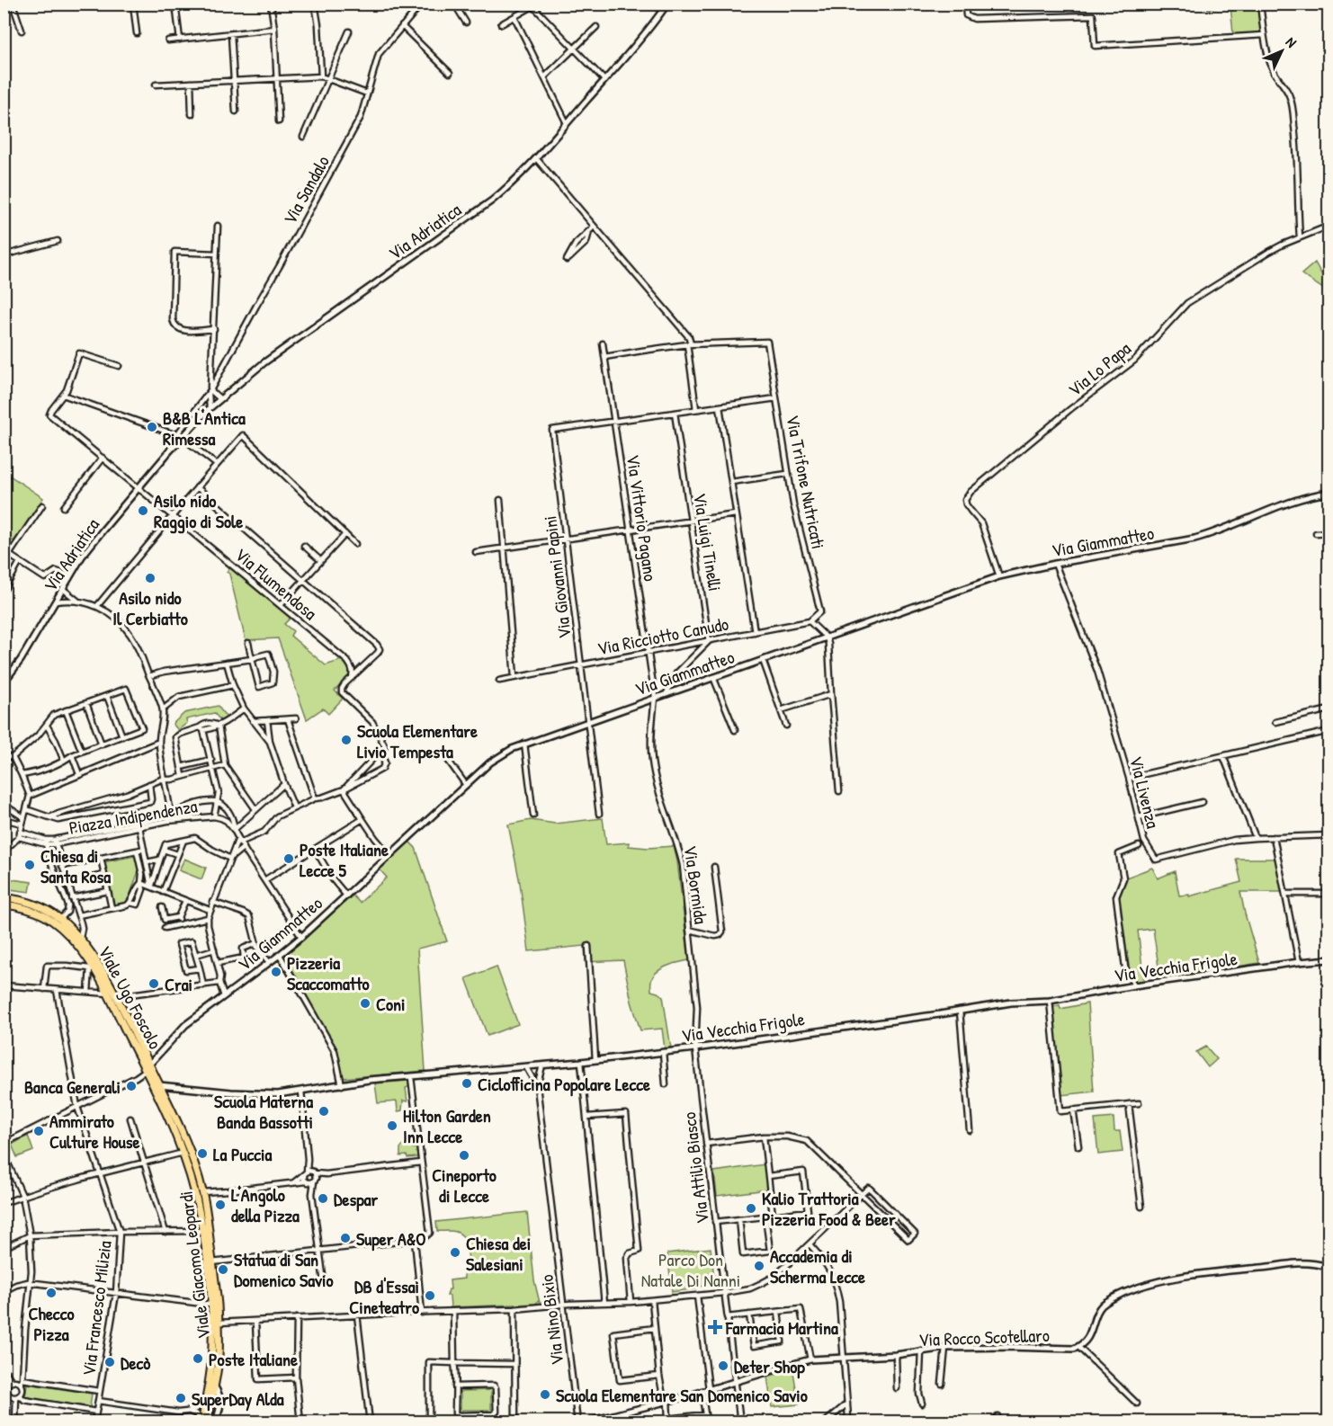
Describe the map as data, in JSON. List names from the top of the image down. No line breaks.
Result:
{"streets":{"main road":["Viale Ugo Foscolo","Viale Giacomo Leopardi"],"street":["Via Sandalo","Via Adriatica","Via Lo Papa","Via Trifone Nutricati","Via Vittorio Pagano","Via Giammatteo","Via Luigi Tinelli","Via Giovanni Papini","Via Flumendosa","Via Ricciotto Canudo","Via Livenza","Piazza Indipendenza","Via Bormida","Via Vecchia Frigole","Via Attilio Biasco","Via Francesco Milizia","Via Nino Bixio","Via Rocco Scotellaro"]},"crossings":[["Via Sandalo","Via Adriatica"],["Via Adriatica","Via Flumendosa"],["Via Lo Papa","Via Giammatteo"],["Via Trifone Nutricati","Via Ricciotto Canudo"],["Via Vittorio Pagano","Via Giammatteo"],["Via Vittorio Pagano","Via Giovanni Papini"],["Via Vittorio Pagano","Via Ricciotto Canudo"],["Via Vittorio Pagano","Via Bormida"],["Via Giammatteo","Via Giovanni Papini"],["Via Giammatteo","Via Livenza"],["Via Giammatteo","Via Bormida"],["Via Giammatteo","Viale Ugo Foscolo"],["Via Giammatteo","Viale Giacomo Leopardi"],["Via Luigi Tinelli","Via Ricciotto Canudo"],["Via Giovanni Papini","Via Ricciotto Canudo"],["Via Bormida","Via Vecchia Frigole"],["Via Bormida","Via Attilio Biasco"],["Via Vecchia Frigole","Via Attilio Biasco"],["Via Vecchia Frigole","Viale Giacomo Leopardi"],["Via Vecchia Frigole","Via Nino Bixio"],["Viale Ugo Foscolo","Viale Giacomo Leopardi"],["Via Attilio Biasco","Via Rocco Scotellaro"]],"parks":["Parco Don Natale Di Nanni"],"places":{"other":["B&B L'Antica Rimessa","Asilo nido Raggio di Sole","Asilo nido Il Cerbiatto","Scuola Elementare Livio Tempesta","Poste Italiane Lecce 5","Chiesa di Santa Rosa","Pizzeria Scaccomatto","Crai","Coni","Ciclofficina Popolare Lecce","Banca Generali","Scuola Materna Banda Bassotti","Hilton Garden Inn Lecce","Ammirato Culture House","La Puccia","Cineporto di Lecce","Despar","L'Angolo della Pizza","Kalio Trattoria Pizzeria Food & Beer","Super A&O","Chiesa dei Salesiani","Accademia di Scherma Lecce","Statua di San Domenico Savio","Checco Pizza","DB d'Essai Cineteatro","Poste Italiane","Decò","Deter Shop","Scuola Elementare San Domenico Savio","SuperDay Alda"],"health":["Farmacia Martina"]},"north":"top right"}
